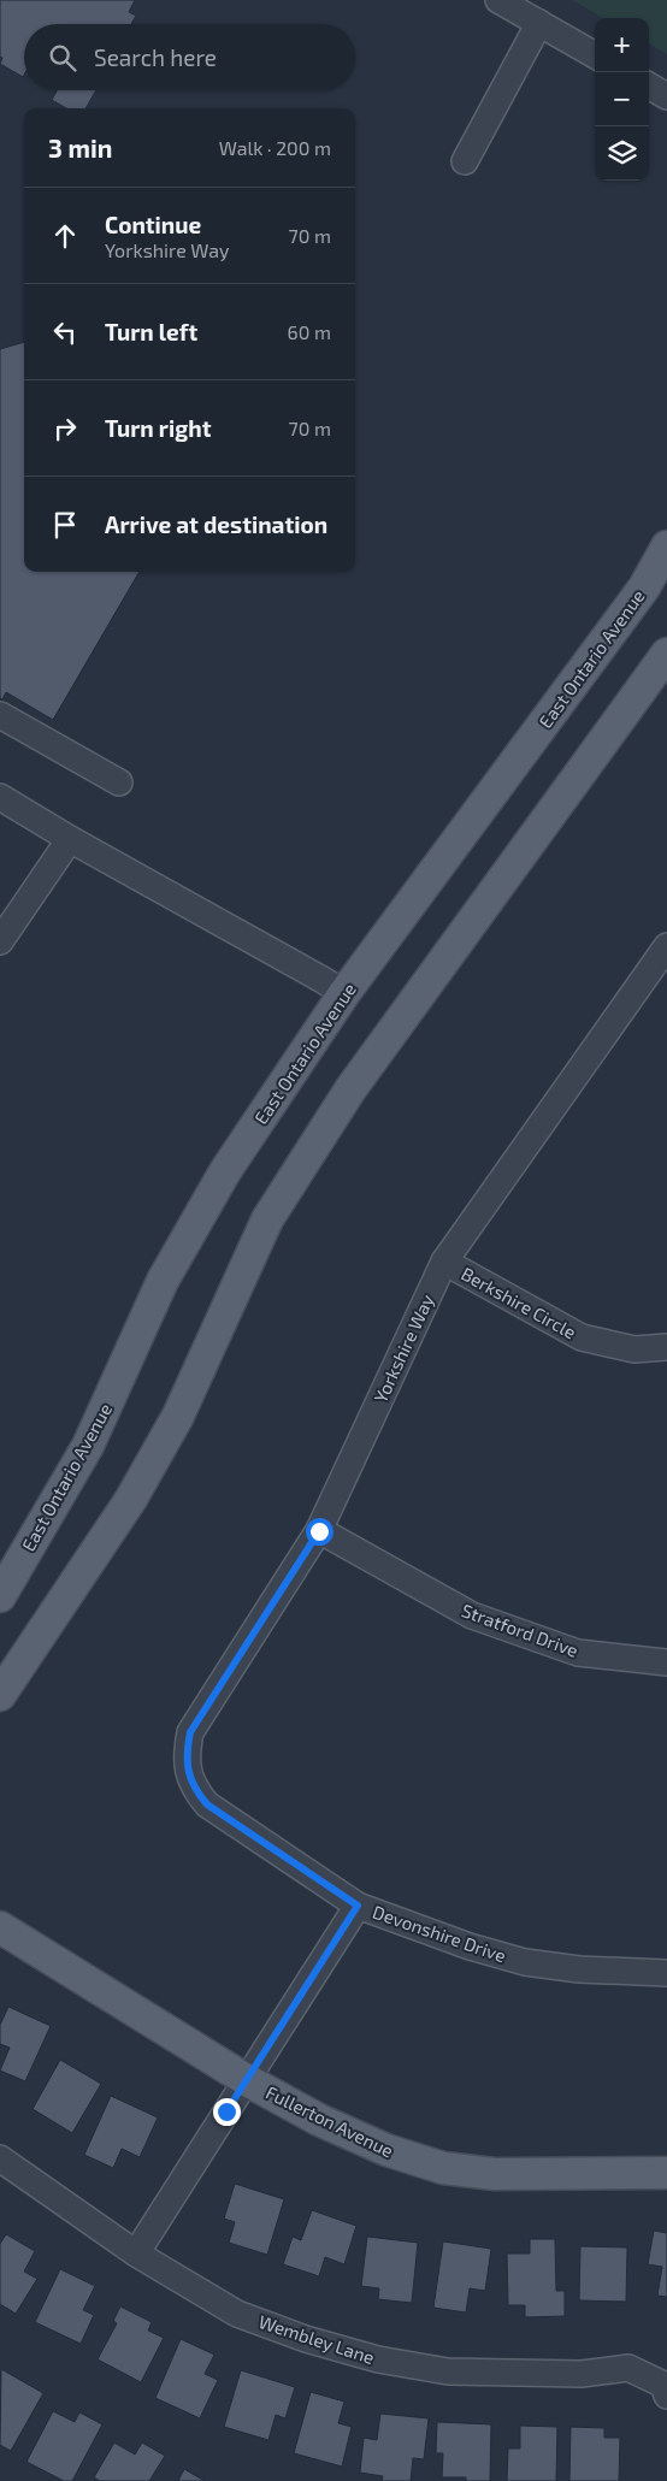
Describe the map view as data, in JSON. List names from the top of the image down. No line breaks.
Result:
{"streets":{"main road":["East Ontario Avenue","Fullerton Avenue"],"street":["Berkshire Circle","Yorkshire Way","Stratford Drive","Devonshire Drive","Wembley Lane"]},"crossings":[["Berkshire Circle","Yorkshire Way"],["Yorkshire Way","Stratford Drive"],["Yorkshire Way","Devonshire Drive"]],"page":{"map_buttons":["+","−"],"search":"Search here","heading":["3 min","Walk · 200 m"],"list":[["Continue","Yorkshire Way","70 m"],["Turn left","60 m"],["Turn right","70 m"],"Arrive at destination"]}}
